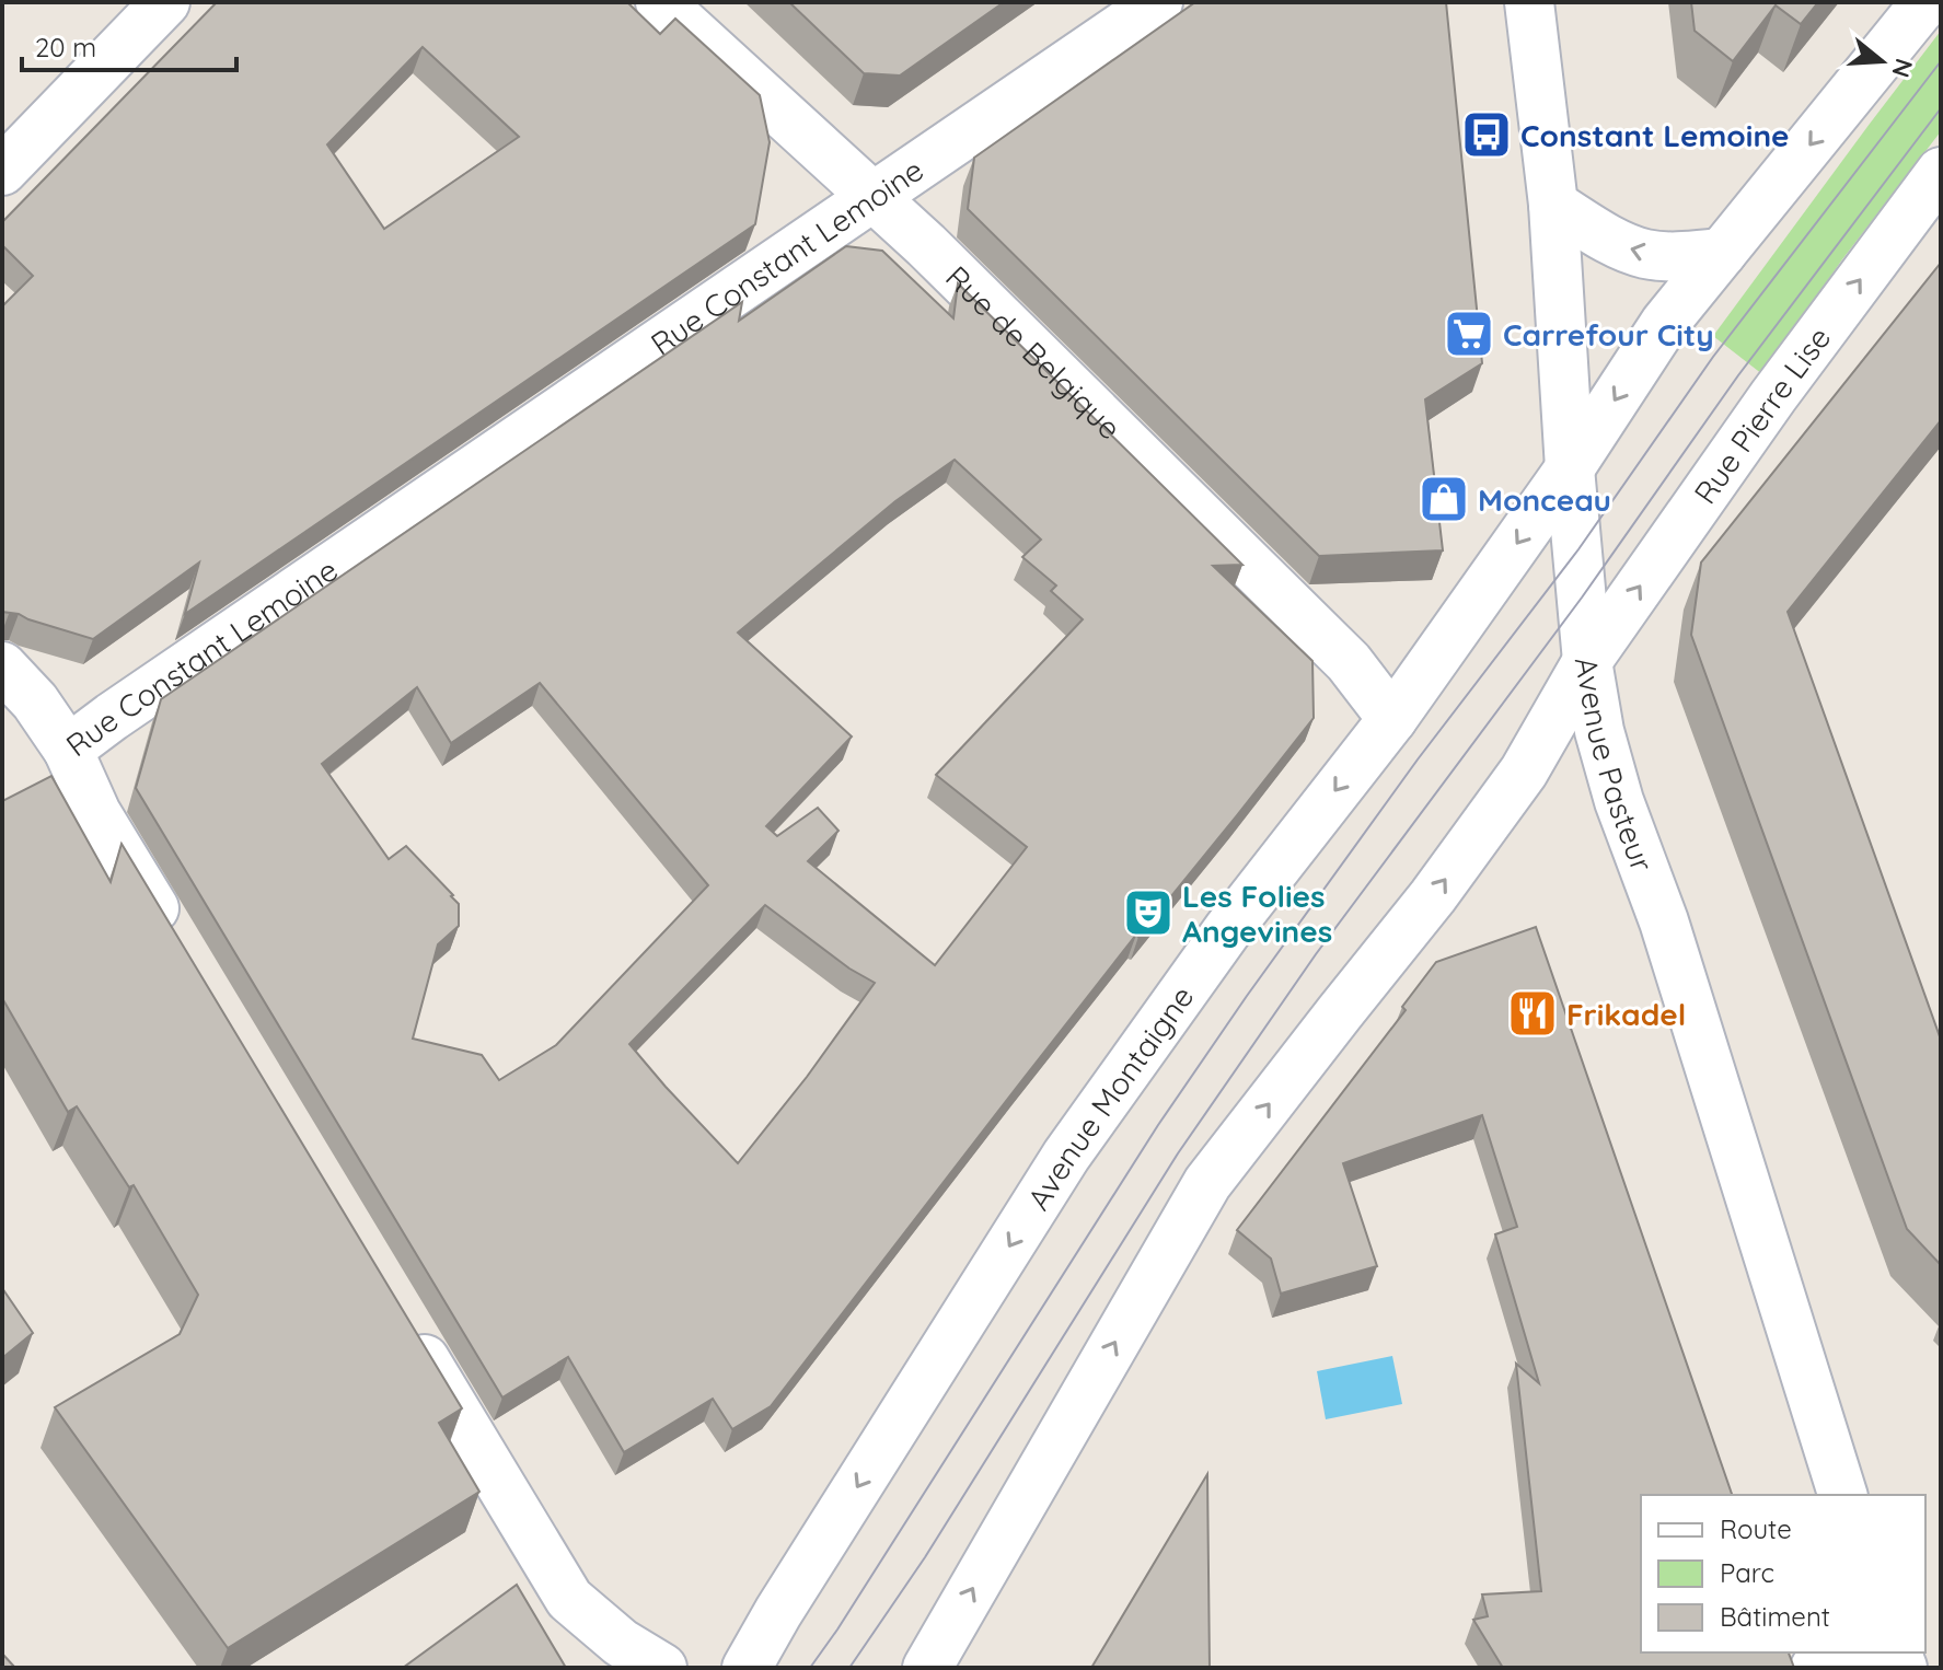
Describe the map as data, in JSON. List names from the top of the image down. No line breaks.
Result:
{"streets":{"main road":["Rue Constant Lemoine","Rue de Belgique","Rue Pierre Lise","Avenue Pasteur","Avenue Montaigne"]},"crossings":[["Rue Constant Lemoine","Rue de Belgique"],["Rue de Belgique","Avenue Montaigne"],["Rue Pierre Lise","Avenue Pasteur"],["Avenue Pasteur","Avenue Montaigne"]],"places":{"bus stop":["Constant Lemoine"],"supermarket":["Carrefour City"],"shop":["Monceau"],"theatre":["Les Folies Angevines"],"restaurant":["Frikadel"]},"legend":["Route","Parc","Bâtiment"],"scale_bar":"20 m","north":"right"}
